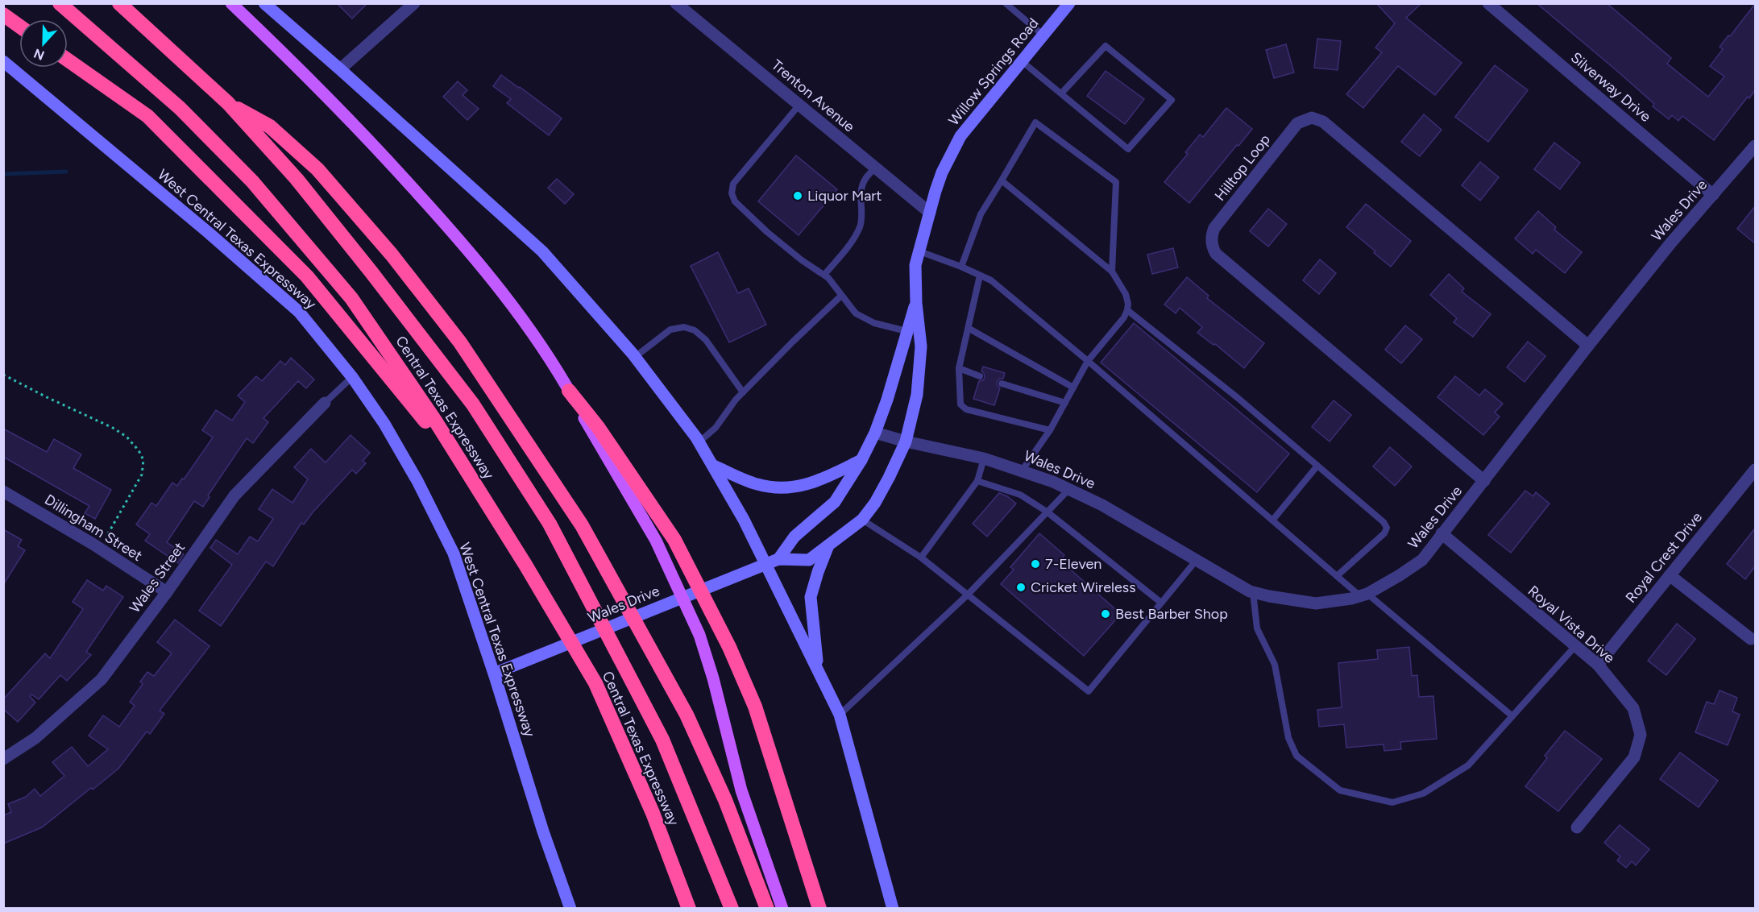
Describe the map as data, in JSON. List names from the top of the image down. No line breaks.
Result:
{"streets":{"highway":["Central Texas Expressway"],"main road":["Willow Springs Road","Wales Drive","West Central Texas Expressway"],"street":["Silverway Drive","Trenton Avenue","Hilltop Loop","Dillingham Street","Royal Crest Drive","Wales Street","Royal Vista Drive"]},"crossings":[["Willow Springs Road","Trenton Avenue"],["Willow Springs Road","Wales Drive"],["Silverway Drive","Wales Drive"],["Hilltop Loop","Wales Drive"],["Wales Drive","West Central Texas Expressway"],["Wales Drive","Royal Vista Drive"],["Dillingham Street","Wales Street"],["Royal Crest Drive","Royal Vista Drive"]],"places":["Liquor Mart","7-Eleven","Cricket Wireless","Best Barber Shop"],"north":"bottom"}
